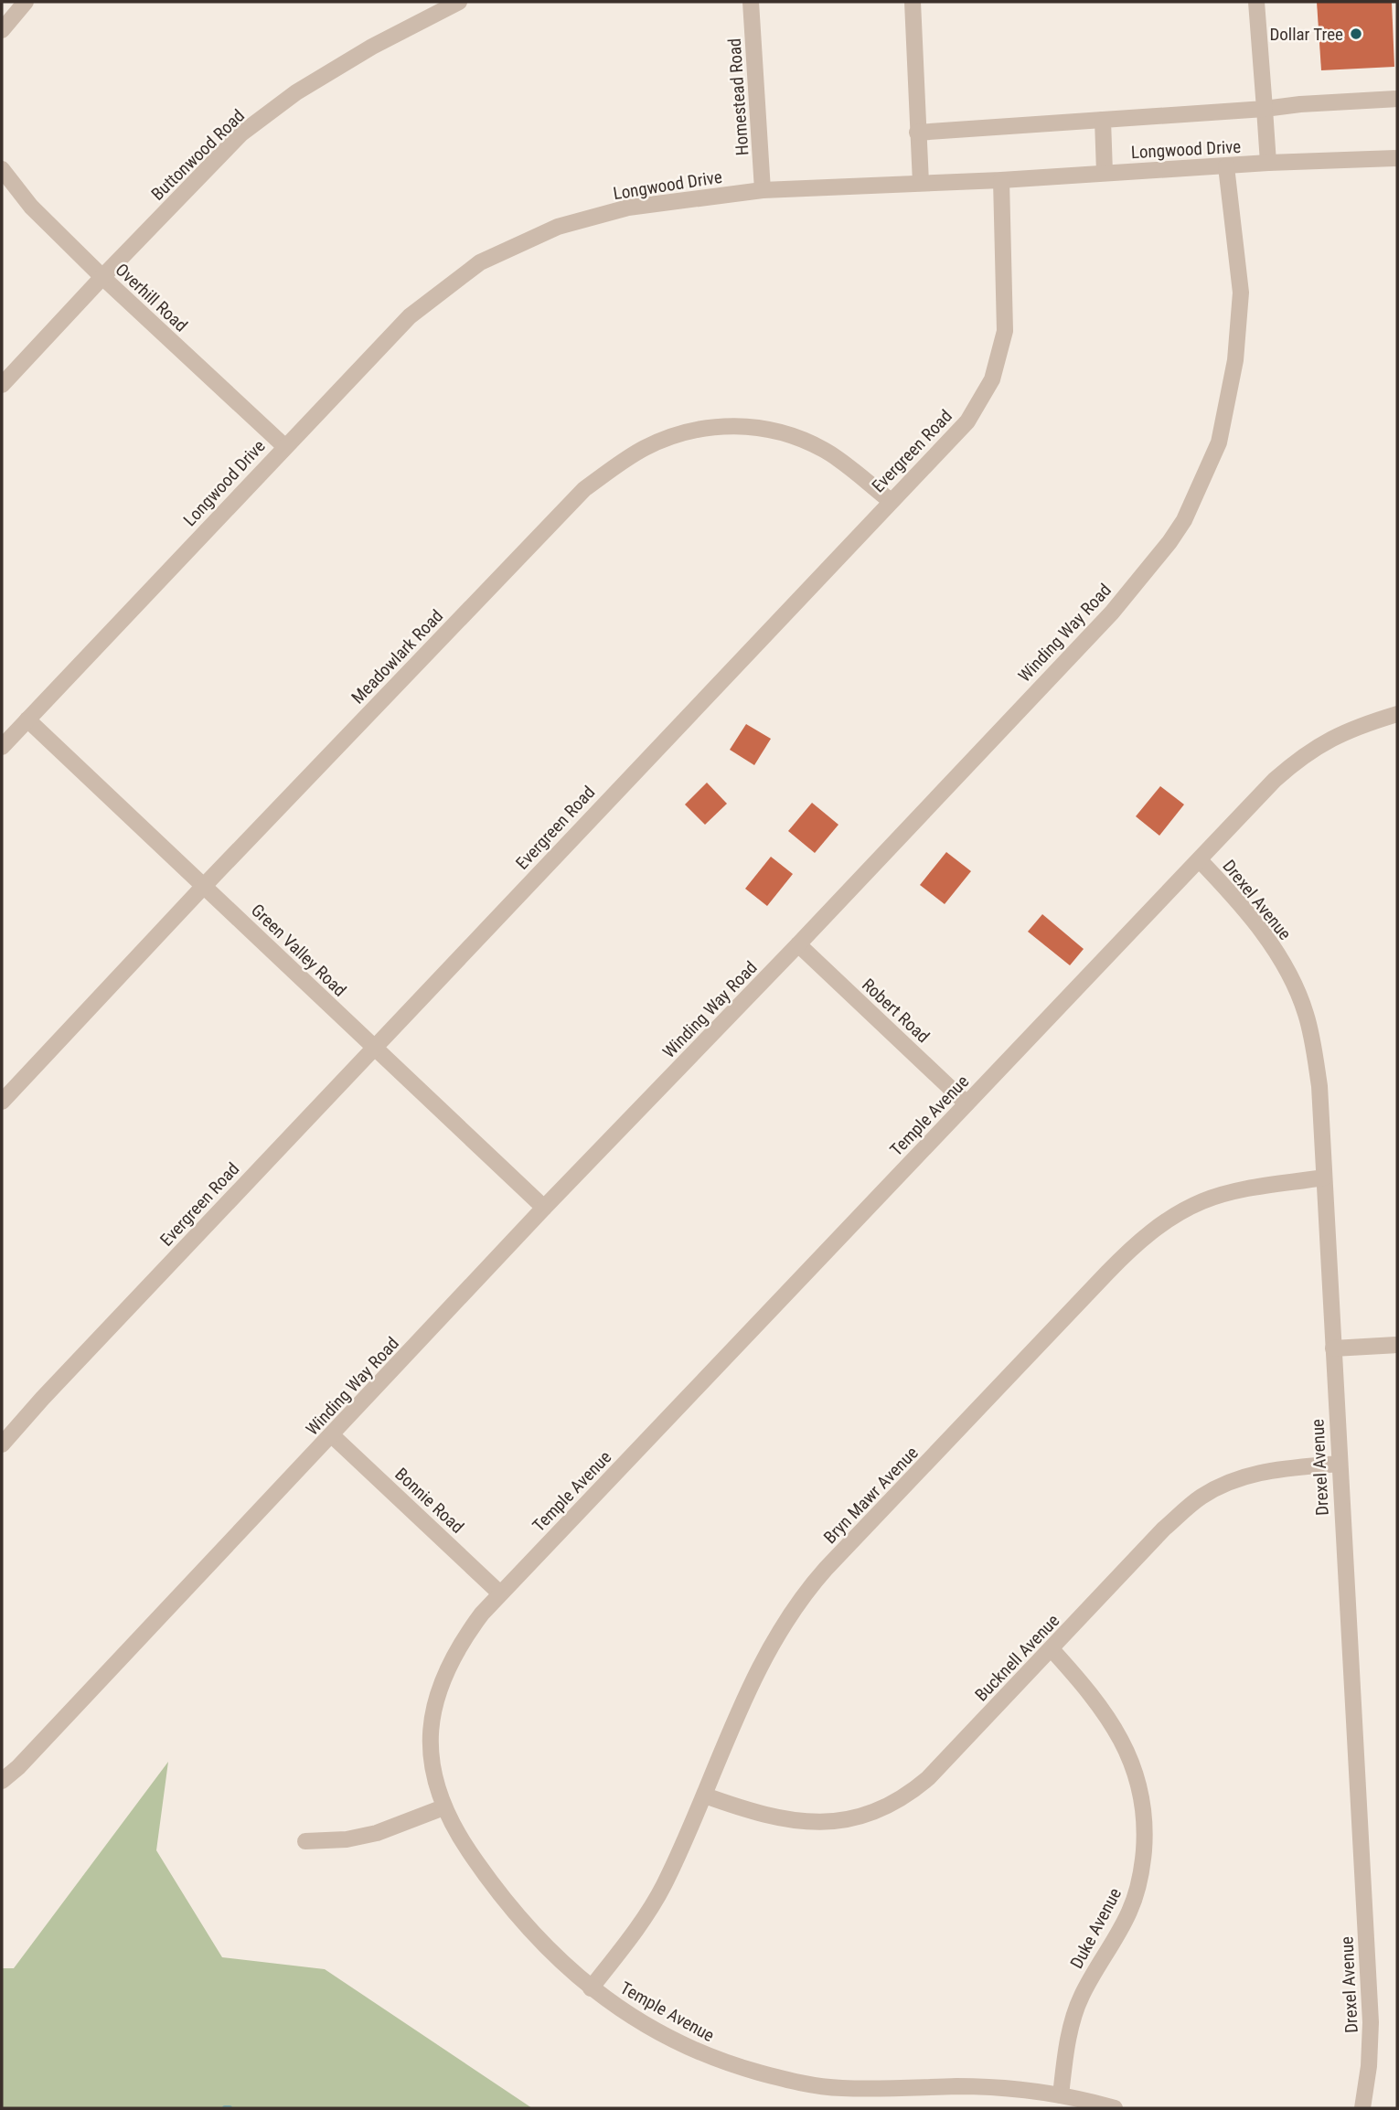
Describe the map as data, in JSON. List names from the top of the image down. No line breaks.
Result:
{"streets":{"street":["Homestead Road","Longwood Drive","Buttonwood Road","Overhill Road","Evergreen Road","Winding Way Road","Meadowlark Road","Drexel Avenue","Green Valley Road","Robert Road","Temple Avenue","Bryn Mawr Avenue","Bonnie Road","Bucknell Avenue","Duke Avenue"]},"crossings":[["Homestead Road","Longwood Drive"],["Longwood Drive","Overhill Road"],["Longwood Drive","Evergreen Road"],["Longwood Drive","Winding Way Road"],["Longwood Drive","Green Valley Road"],["Buttonwood Road","Overhill Road"],["Evergreen Road","Meadowlark Road"],["Evergreen Road","Green Valley Road"],["Winding Way Road","Green Valley Road"],["Winding Way Road","Robert Road"],["Winding Way Road","Bonnie Road"],["Meadowlark Road","Green Valley Road"],["Drexel Avenue","Temple Avenue"],["Drexel Avenue","Bryn Mawr Avenue"],["Drexel Avenue","Bucknell Avenue"],["Robert Road","Temple Avenue"],["Temple Avenue","Bryn Mawr Avenue"],["Temple Avenue","Bonnie Road"],["Temple Avenue","Duke Avenue"],["Bryn Mawr Avenue","Bucknell Avenue"],["Bucknell Avenue","Duke Avenue"]],"places":["Dollar Tree"]}
